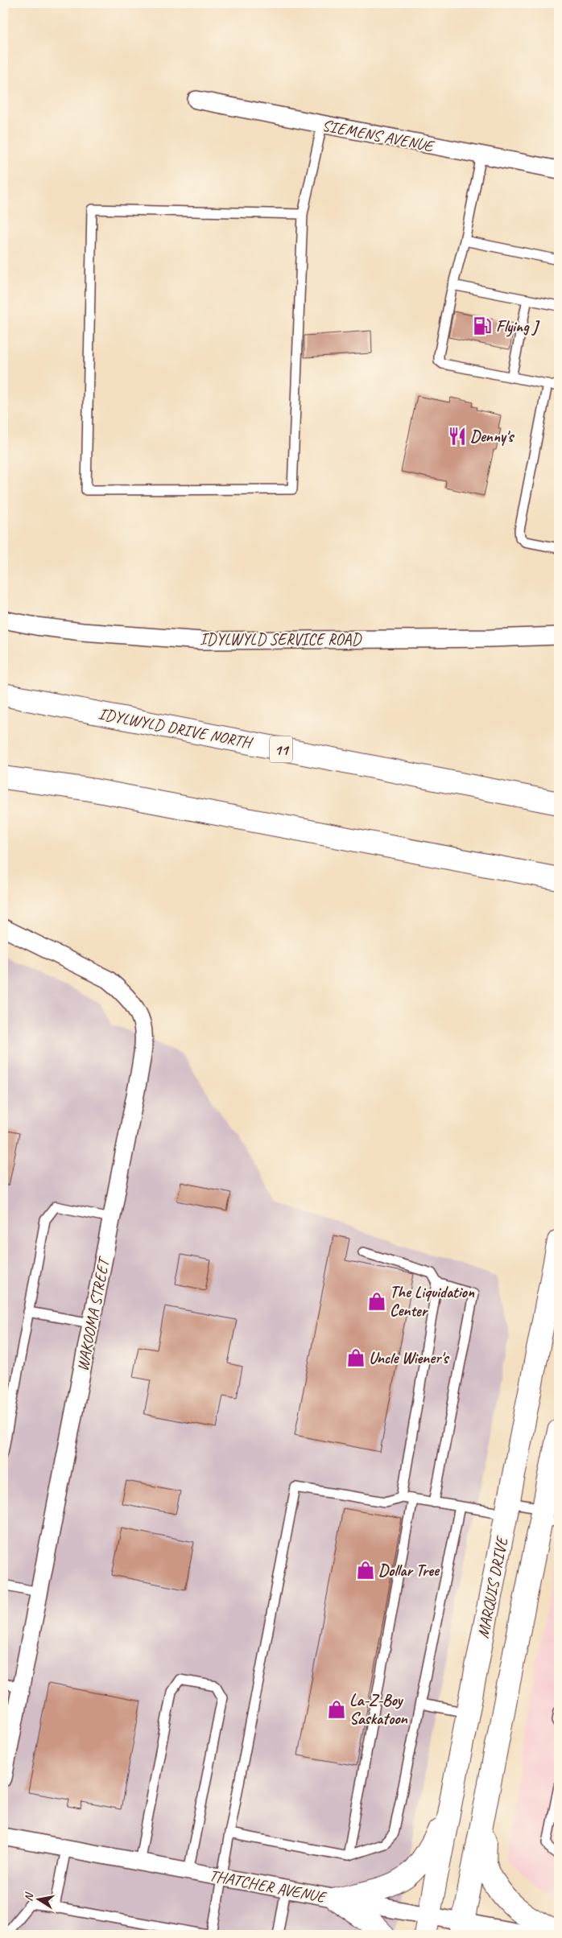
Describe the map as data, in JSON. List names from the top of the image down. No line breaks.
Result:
{"streets":{"main road":["IDYLWYLD DRIVE NORTH","11","MARQUIS DRIVE"],"street":["SIEMENS AVENUE","IDYLWYLD SERVICE ROAD","WAKOOMA STREET","THATCHER AVENUE"]},"crossings":[["MARQUIS DRIVE","THATCHER AVENUE"]],"places":{"fuel station":["Flying J"],"restaurant":["Denny's"],"shop":["The Liquidation Center","Uncle Wiener's","Dollar Tree","La-Z-Boy Saskatoon"]},"north":"left"}
